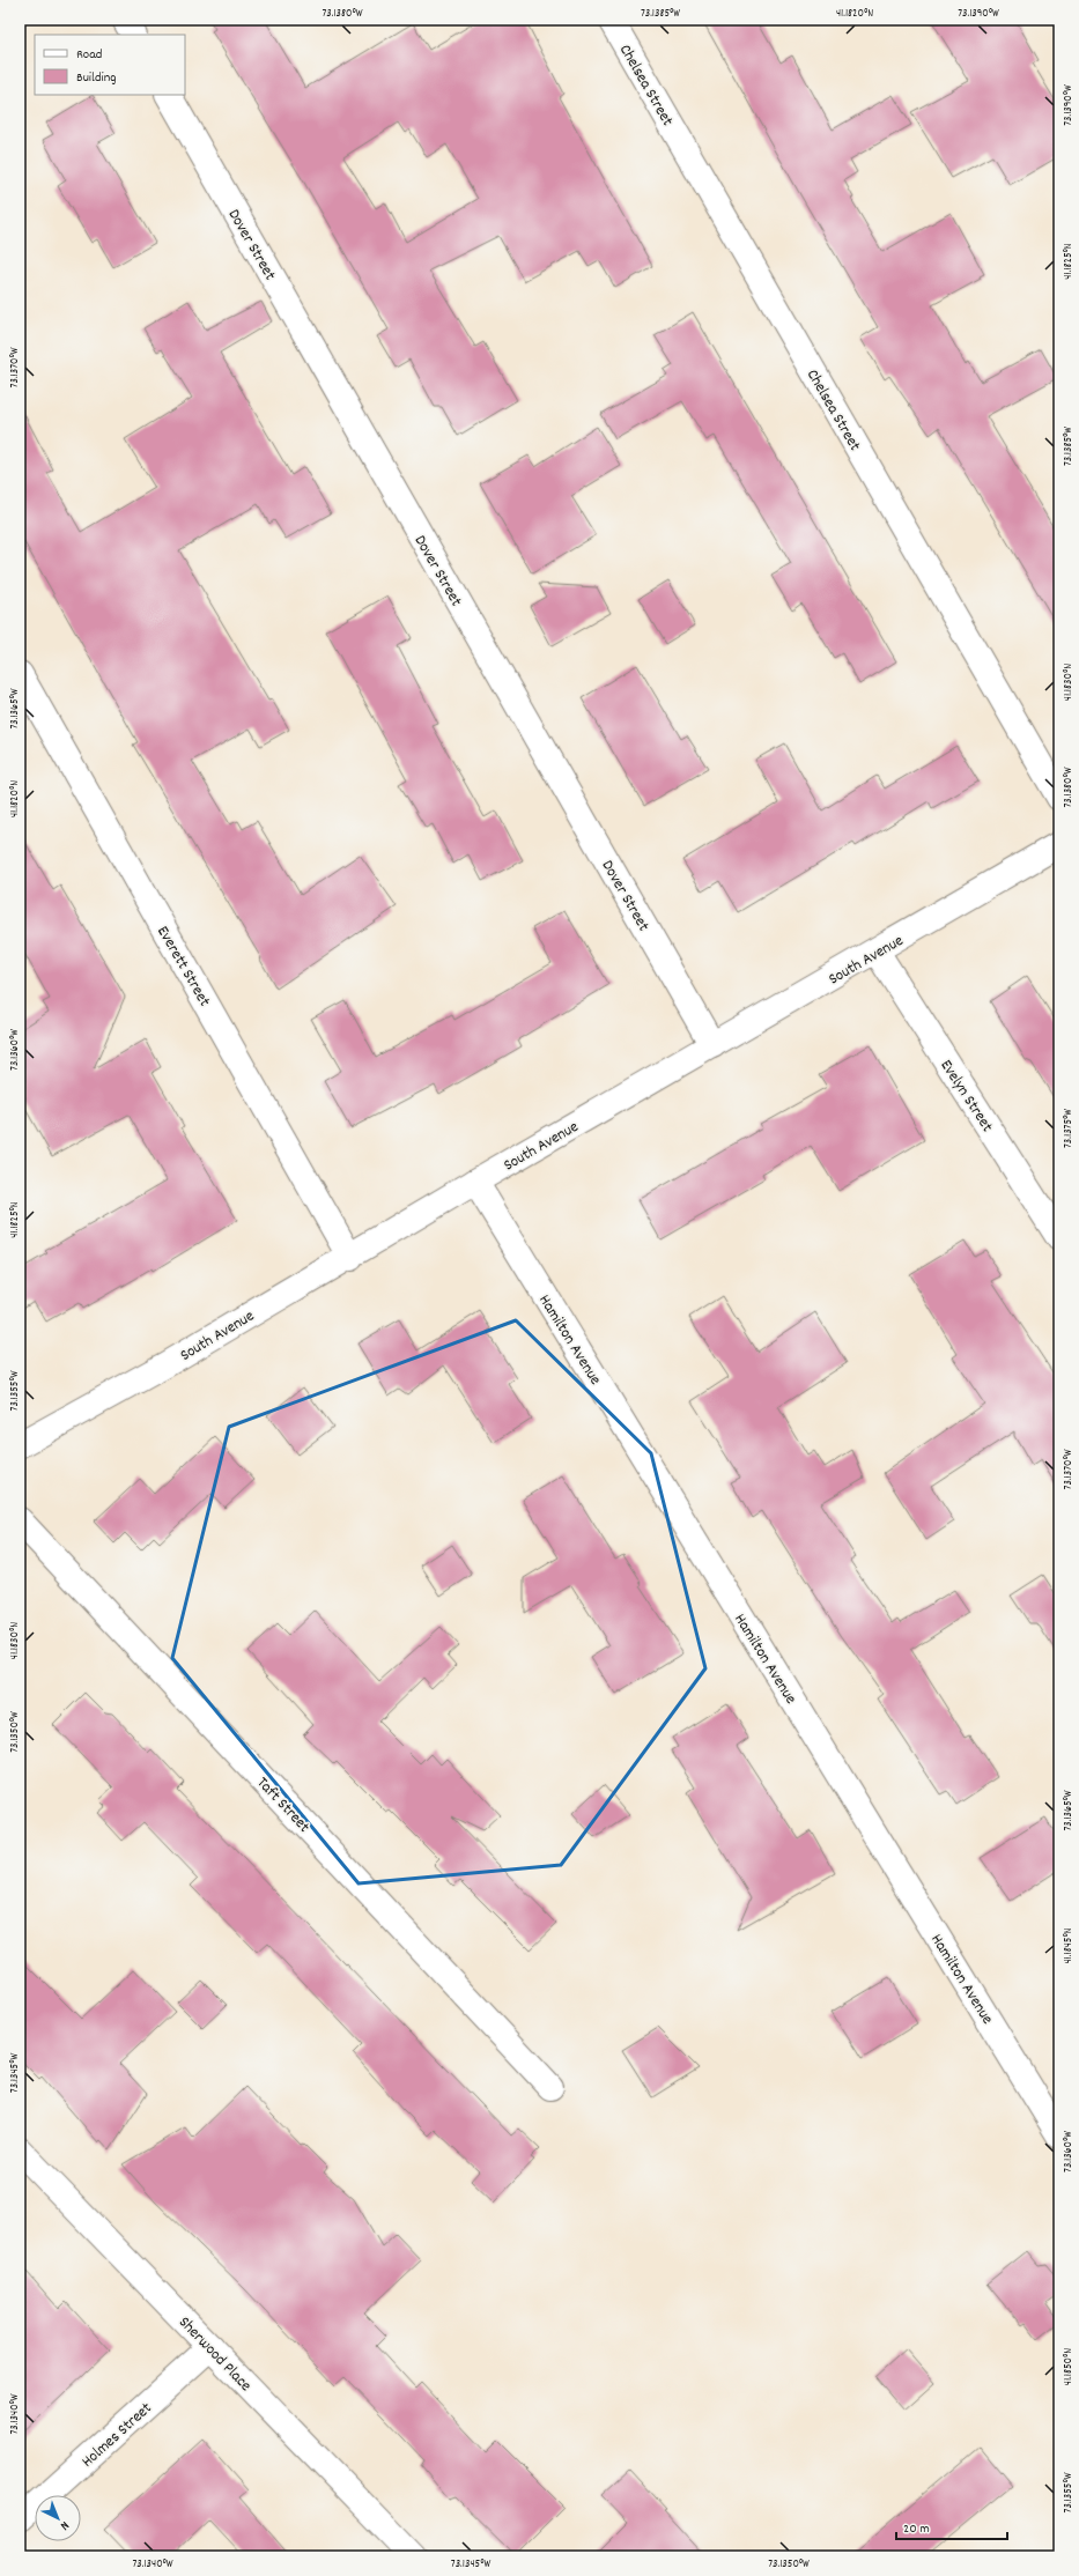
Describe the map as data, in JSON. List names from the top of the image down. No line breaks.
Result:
{"streets":{"street":["Chelsea Street","Dover Street","South Avenue","Everett Street","Evelyn Street","Hamilton Avenue","Taft Street","Sherwood Place","Holmes Street"]},"crossings":[["Dover Street","South Avenue"],["South Avenue","Everett Street"],["South Avenue","Evelyn Street"],["South Avenue","Hamilton Avenue"],["Sherwood Place","Holmes Street"]],"legend":["Road","Building"],"scale_bar":"20 m","north":"bottom right","coordinates":["73.1380°W","73.1385°W","41.1820°N","73.1390°W","41.1825°N","73.1370°W","41.1830°N","73.1365°W","73.1360°W","73.1375°W","73.1355°W","73.1350°W","41.1845°N","73.1345°W","41.1850°N","73.1340°W"]}
